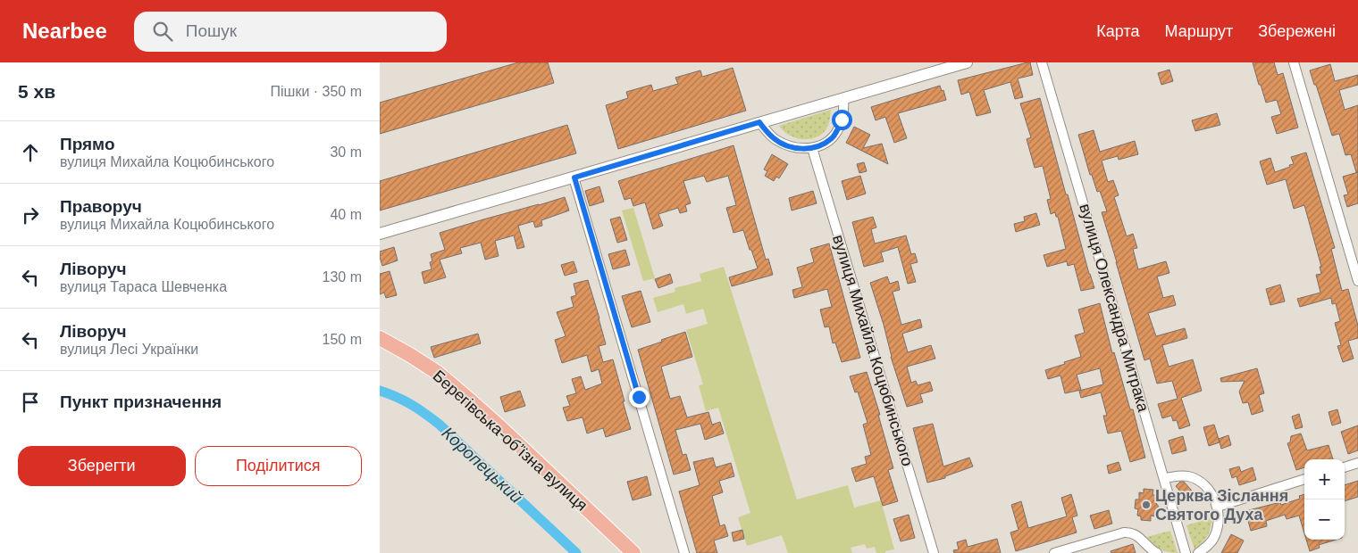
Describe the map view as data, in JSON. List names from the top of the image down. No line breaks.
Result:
{"streets":{"highway":["Берегівська-обʼїзна вулиця"],"street":["вулиця Олександра Митрака","вулиця Михайла Коцюбинського"]},"water":["Коропецький"],"places":["Церква Зіслання Святого Духа"],"page":{"header":"Nearbee","search":"Пошук","nav":["Карта","Маршрут","Збережені"],"heading":["5 хв","Пішки · 350 m"],"list":[["Прямо","вулиця Михайла Коцюбинського","30 m"],["Праворуч","вулиця Михайла Коцюбинського","40 m"],["Ліворуч","вулиця Тараса Шевченка","130 m"],["Ліворуч","вулиця Лесі Українки","150 m"],"Пункт призначення"],"buttons":["Зберегти","Поділитися"],"map_buttons":["+","−"]}}
